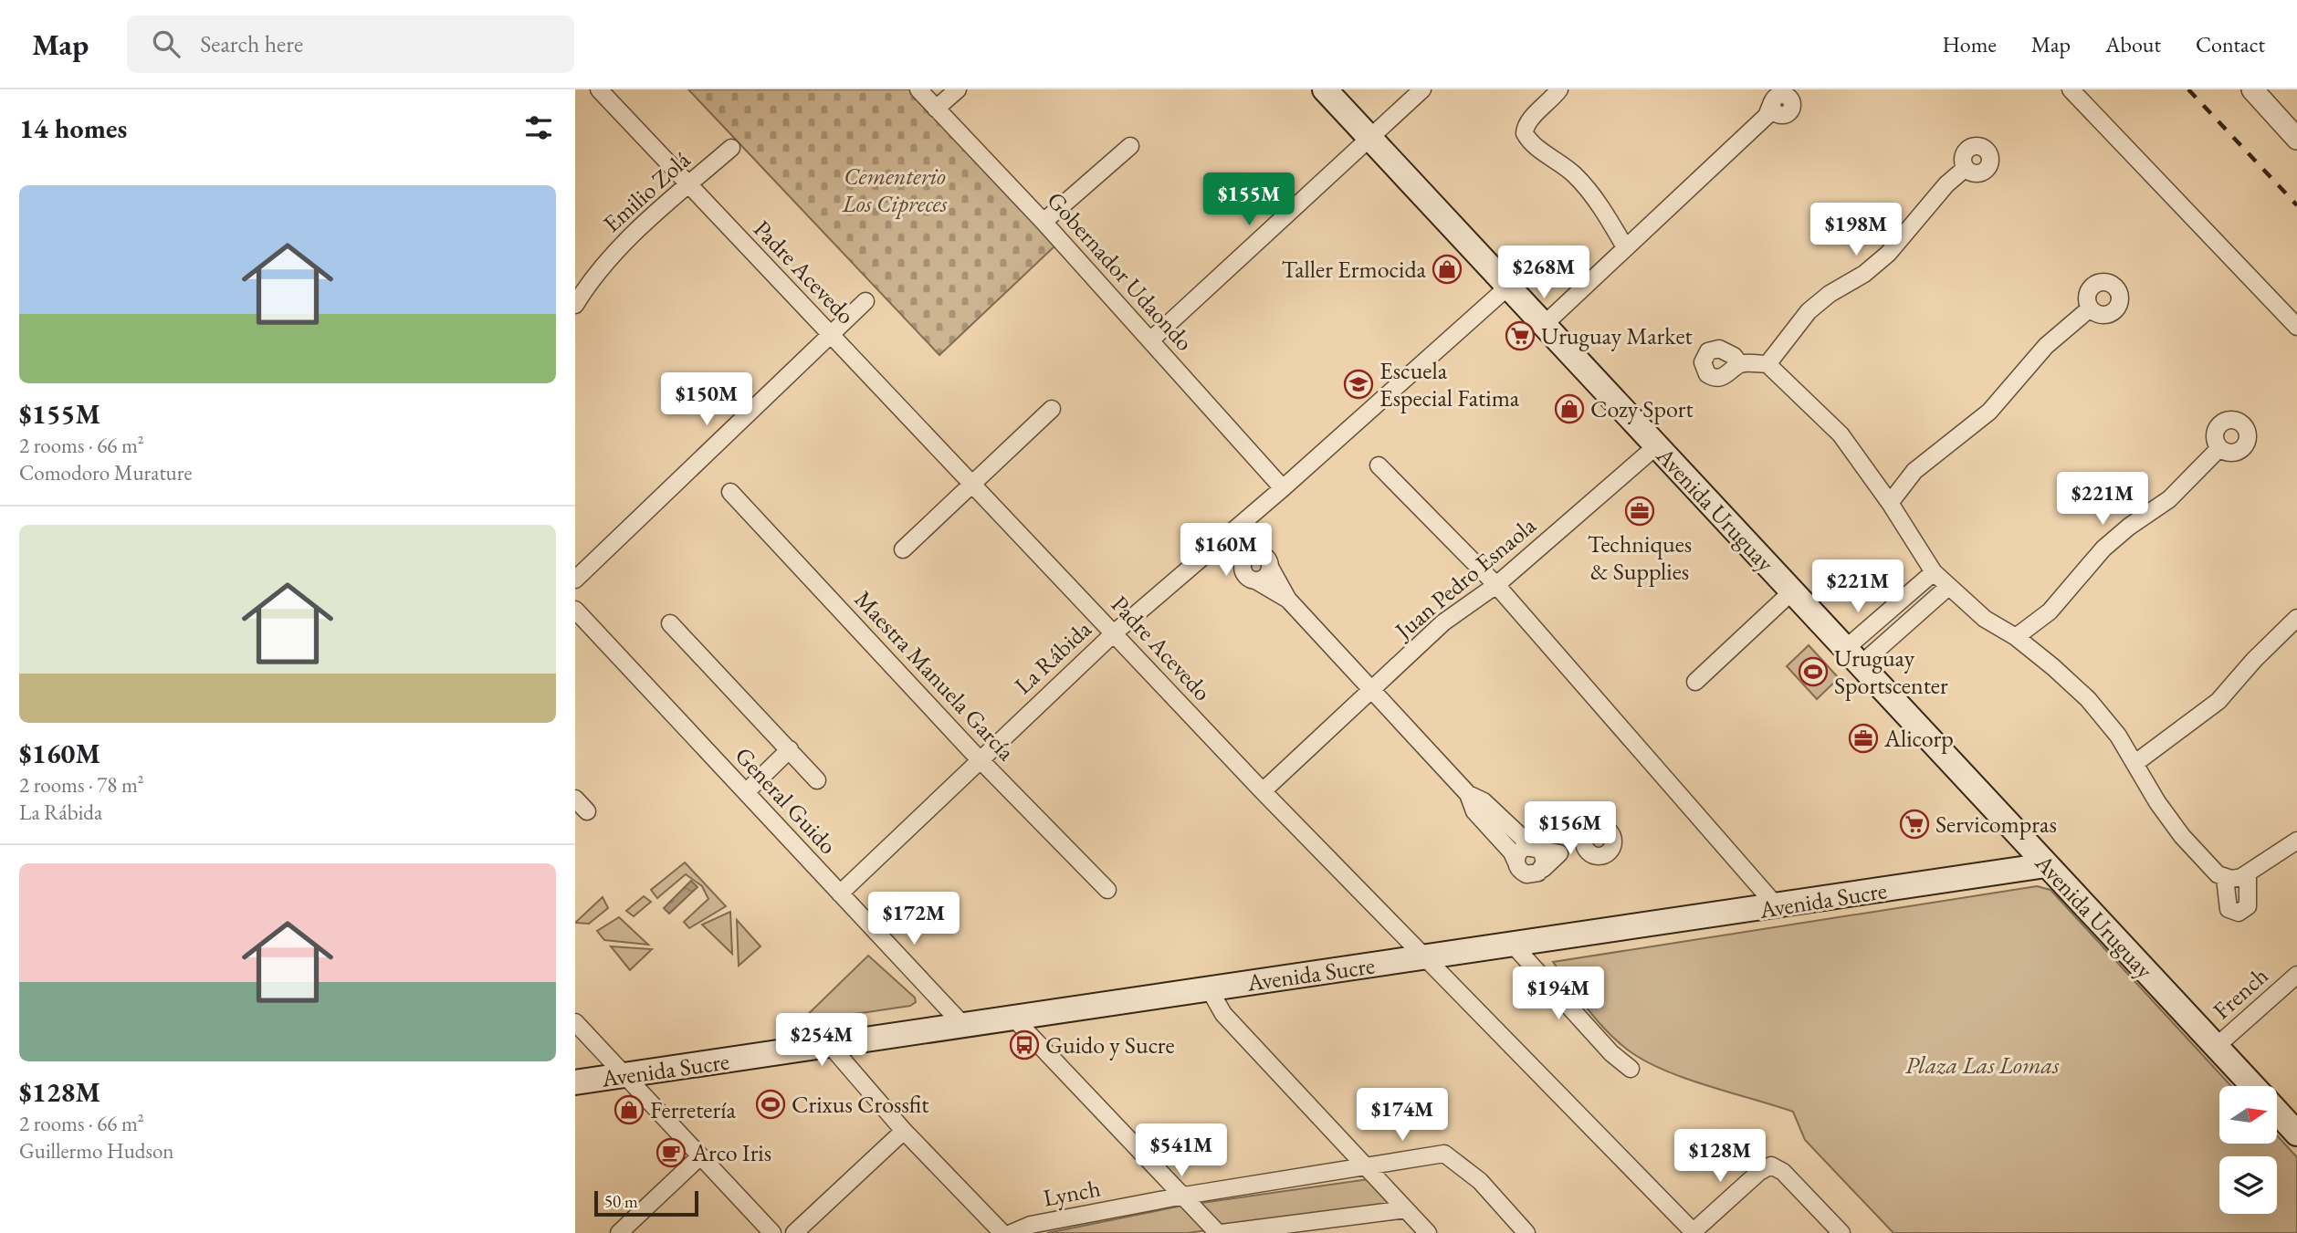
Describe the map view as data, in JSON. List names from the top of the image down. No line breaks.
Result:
{"streets":{"main road":["Avenida Uruguay","Avenida Sucre"],"street":["Emilio Zolá","Gobernador Udaondo","Padre Acevedo","Juan Pedro Esnaola","La Rábida","Maestra Manuela García","General Guido","French","Lynch"]},"crossings":[["Emilio Zolá","Padre Acevedo"],["Gobernador Udaondo","La Rábida"],["Padre Acevedo","Juan Pedro Esnaola"],["Padre Acevedo","La Rábida"],["Padre Acevedo","Avenida Sucre"],["Avenida Uruguay","Juan Pedro Esnaola"],["Avenida Uruguay","La Rábida"],["Avenida Uruguay","Avenida Sucre"],["Avenida Uruguay","French"],["La Rábida","Maestra Manuela García"],["La Rábida","General Guido"],["General Guido","Avenida Sucre"]],"parks":["Cementerio Los Cipreces","Plaza Las Lomas"],"places":{"shop":["Taller Ermocida","Cozy Sport","Ferretería"],"supermarket":["Uruguay Market","Servicompras"],"school or university":["Escuela Especial Fatima"],"office":["Techniques & Supplies","Alicorp"],"sports":["Uruguay Sportscenter","Crixus Crossfit"],"bus stop":["Guido y Sucre"],"cafe":["Arco Iris"]},"scale_bar":"50 m","north":"right","page":{"header":"Map","search":"Search here","nav":["Home","Map","About","Contact"],"heading":"14 homes","list":[{"name":"$155M","note":"2 rooms · 66 m² · Comodoro Murature"},{"name":"$160M","note":"2 rooms · 78 m² · La Rábida"},{"name":"$128M","note":"2 rooms · 66 m² · Guillermo Hudson"}],"price":["$155M","$198M","$268M","$150M","$221M","$160M","$221M","$156M","$172M","$194M","$254M","$174M","$541M","$128M"],"scale":"50 m"}}
